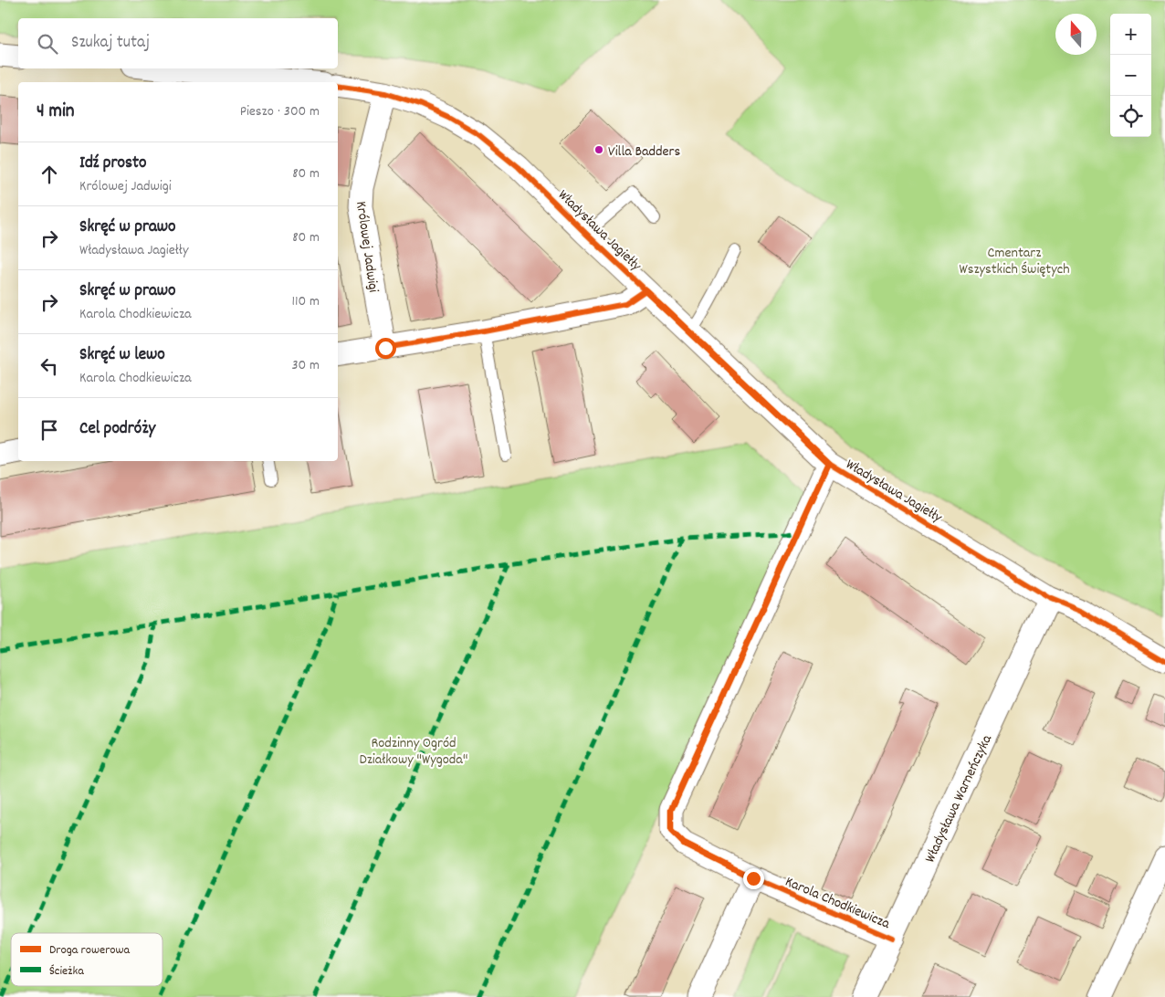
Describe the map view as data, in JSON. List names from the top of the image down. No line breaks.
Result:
{"streets":{"street":["Władysława Jagiełły","Królowej Jadwigi","Władysława Warneńczyka","Karola Chodkiewicza"]},"crossings":[["Władysława Jagiełły","Królowej Jadwigi"],["Władysława Jagiełły","Władysława Warneńczyka"],["Władysława Jagiełły","Karola Chodkiewicza"],["Władysława Warneńczyka","Karola Chodkiewicza"]],"parks":["Cmentarz Wszystkich Świętych","Rodzinny Ogród Działkowy \"Wygoda\""],"places":["Villa Badders"],"legend":["Droga rowerowa","Ścieżka"],"north":"top","page":{"map_buttons":["+","−"],"search":"Szukaj tutaj","heading":["4 min","Pieszo · 300 m"],"list":[["Idź prosto","Królowej Jadwigi","80 m"],["Skręć w prawo","Władysława Jagiełły","80 m"],["Skręć w prawo","Karola Chodkiewicza","110 m"],["Skręć w lewo","Karola Chodkiewicza","30 m"],"Cel podróży"]}}
